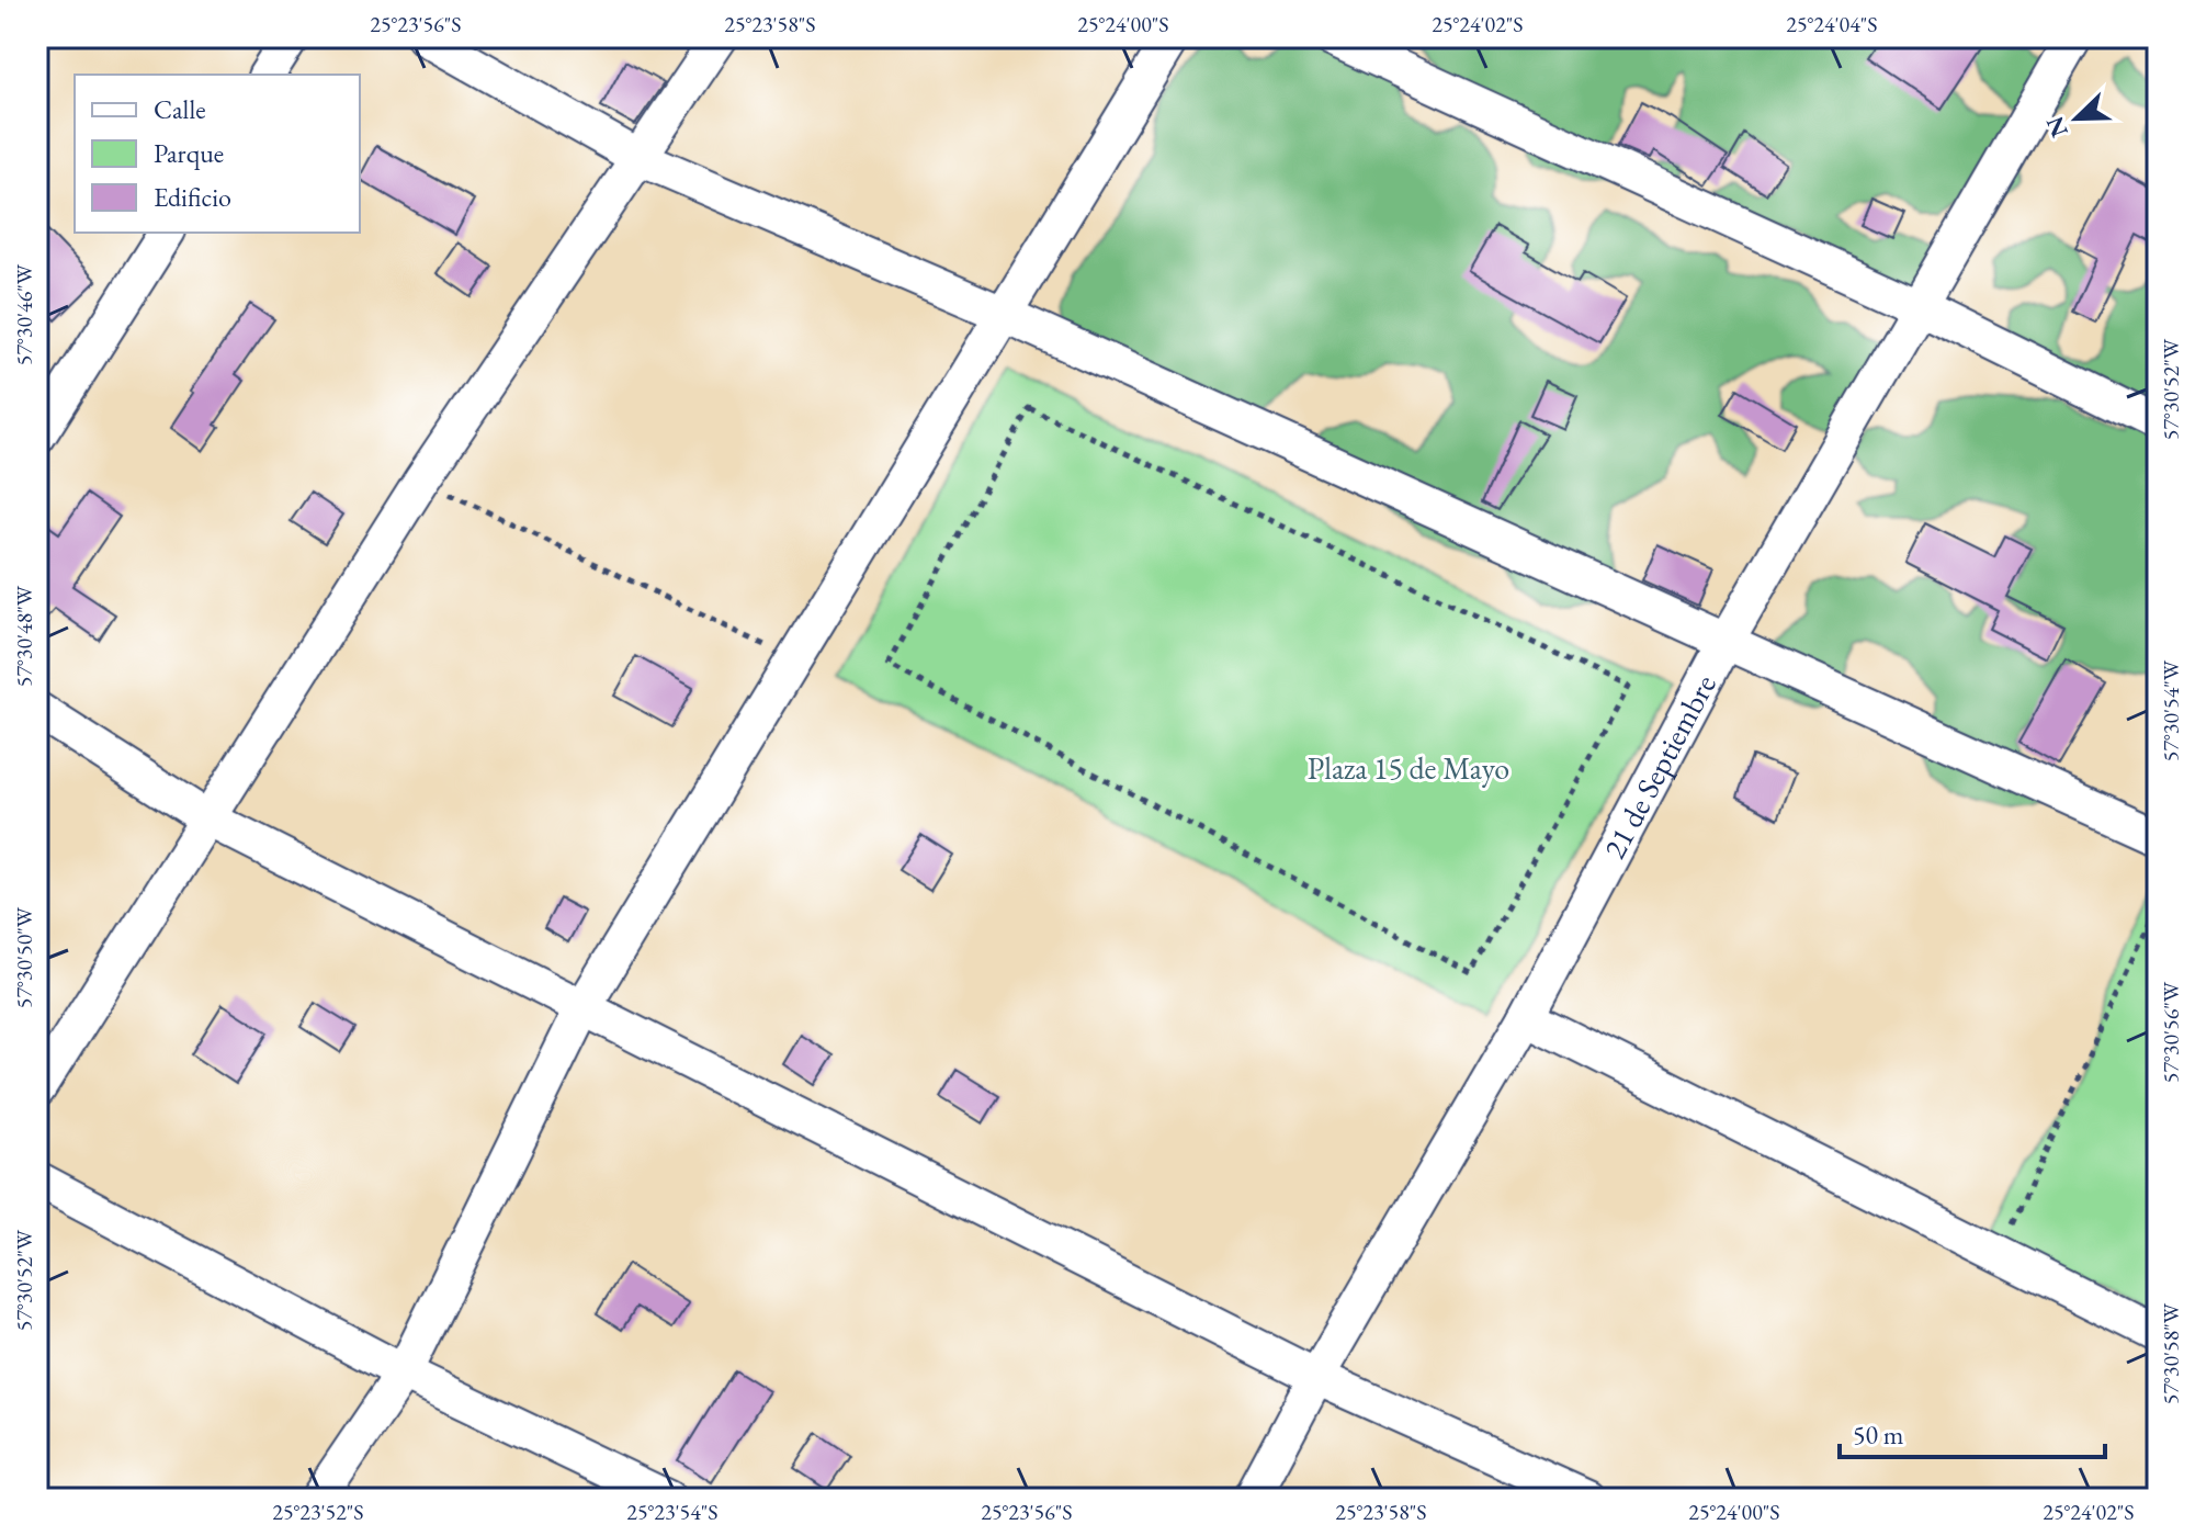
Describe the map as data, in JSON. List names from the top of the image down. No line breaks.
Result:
{"streets":{"street":["21 de Septiembre"]},"parks":["Plaza 15 de Mayo"],"legend":["Calle","Parque","Edificio"],"scale_bar":"50 m","north":"bottom left","coordinates":["25°23'56\"S","25°23'58\"S","25°24'00\"S","25°24'02\"S","25°24'04\"S","57°30'46\"W","57°30'52\"W","57°30'48\"W","57°30'54\"W","57°30'50\"W","57°30'56\"W","57°30'58\"W","25°23'52\"S","25°23'54\"S"]}
